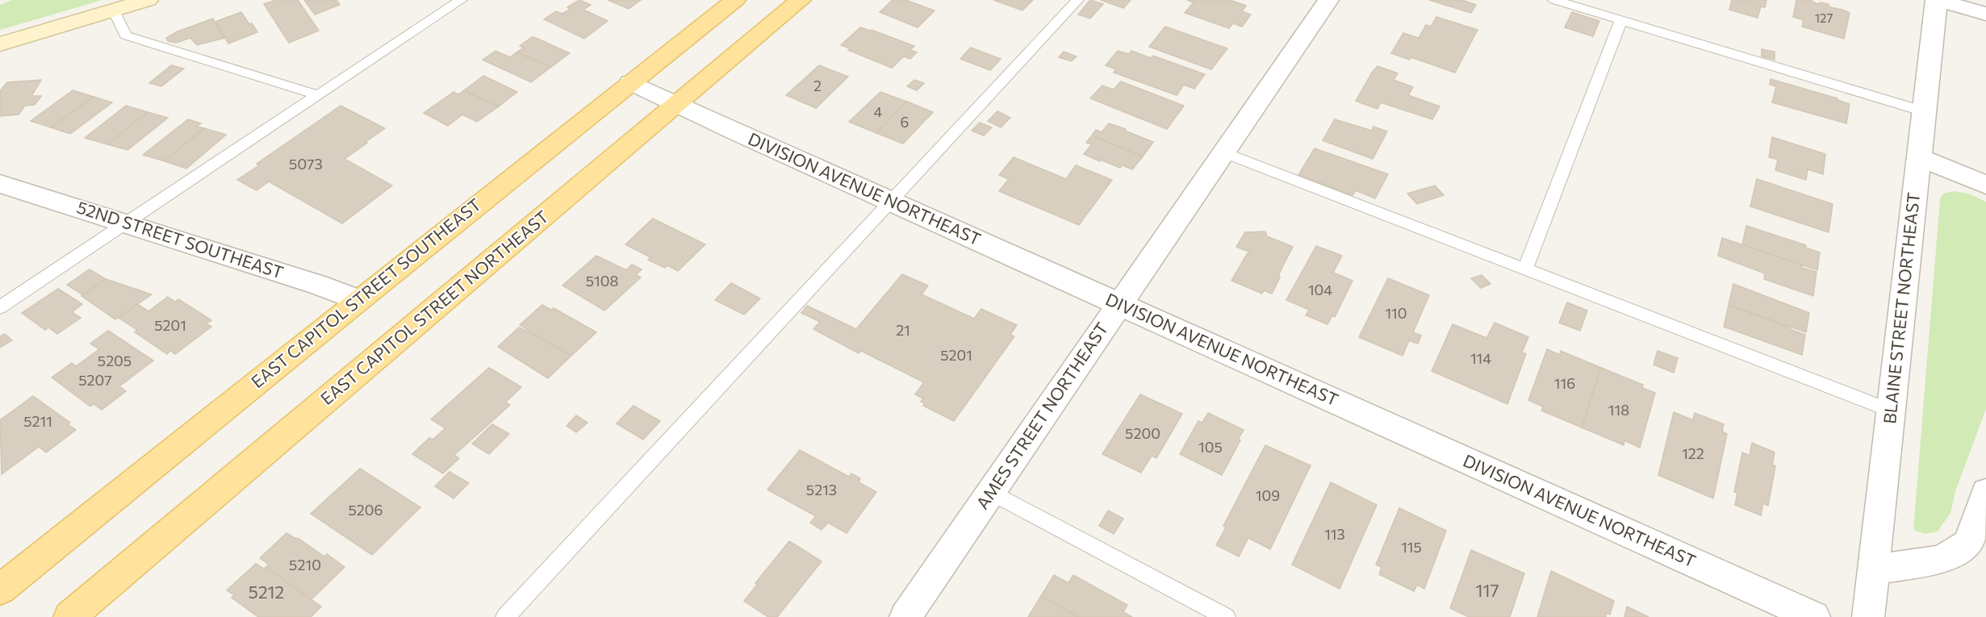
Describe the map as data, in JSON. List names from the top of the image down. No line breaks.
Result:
{"streets":{"main road":["EAST CAPITOL STREET SOUTHEAST","EAST CAPITOL STREET NORTHEAST"],"street":["DIVISION AVENUE NORTHEAST","52ND STREET SOUTHEAST","BLAINE STREET NORTHEAST","AMES STREET NORTHEAST"]},"crossings":[["DIVISION AVENUE NORTHEAST","EAST CAPITOL STREET SOUTHEAST"],["DIVISION AVENUE NORTHEAST","EAST CAPITOL STREET NORTHEAST"],["DIVISION AVENUE NORTHEAST","AMES STREET NORTHEAST"],["52ND STREET SOUTHEAST","EAST CAPITOL STREET SOUTHEAST"]],"house_numbers":["127","2","4","6","5073","5108","104","110","5201","21","5201","114","5205","5207","116","118","5211","5200","105","122","5213","109","5206","113","115","5210","117","5212"]}
